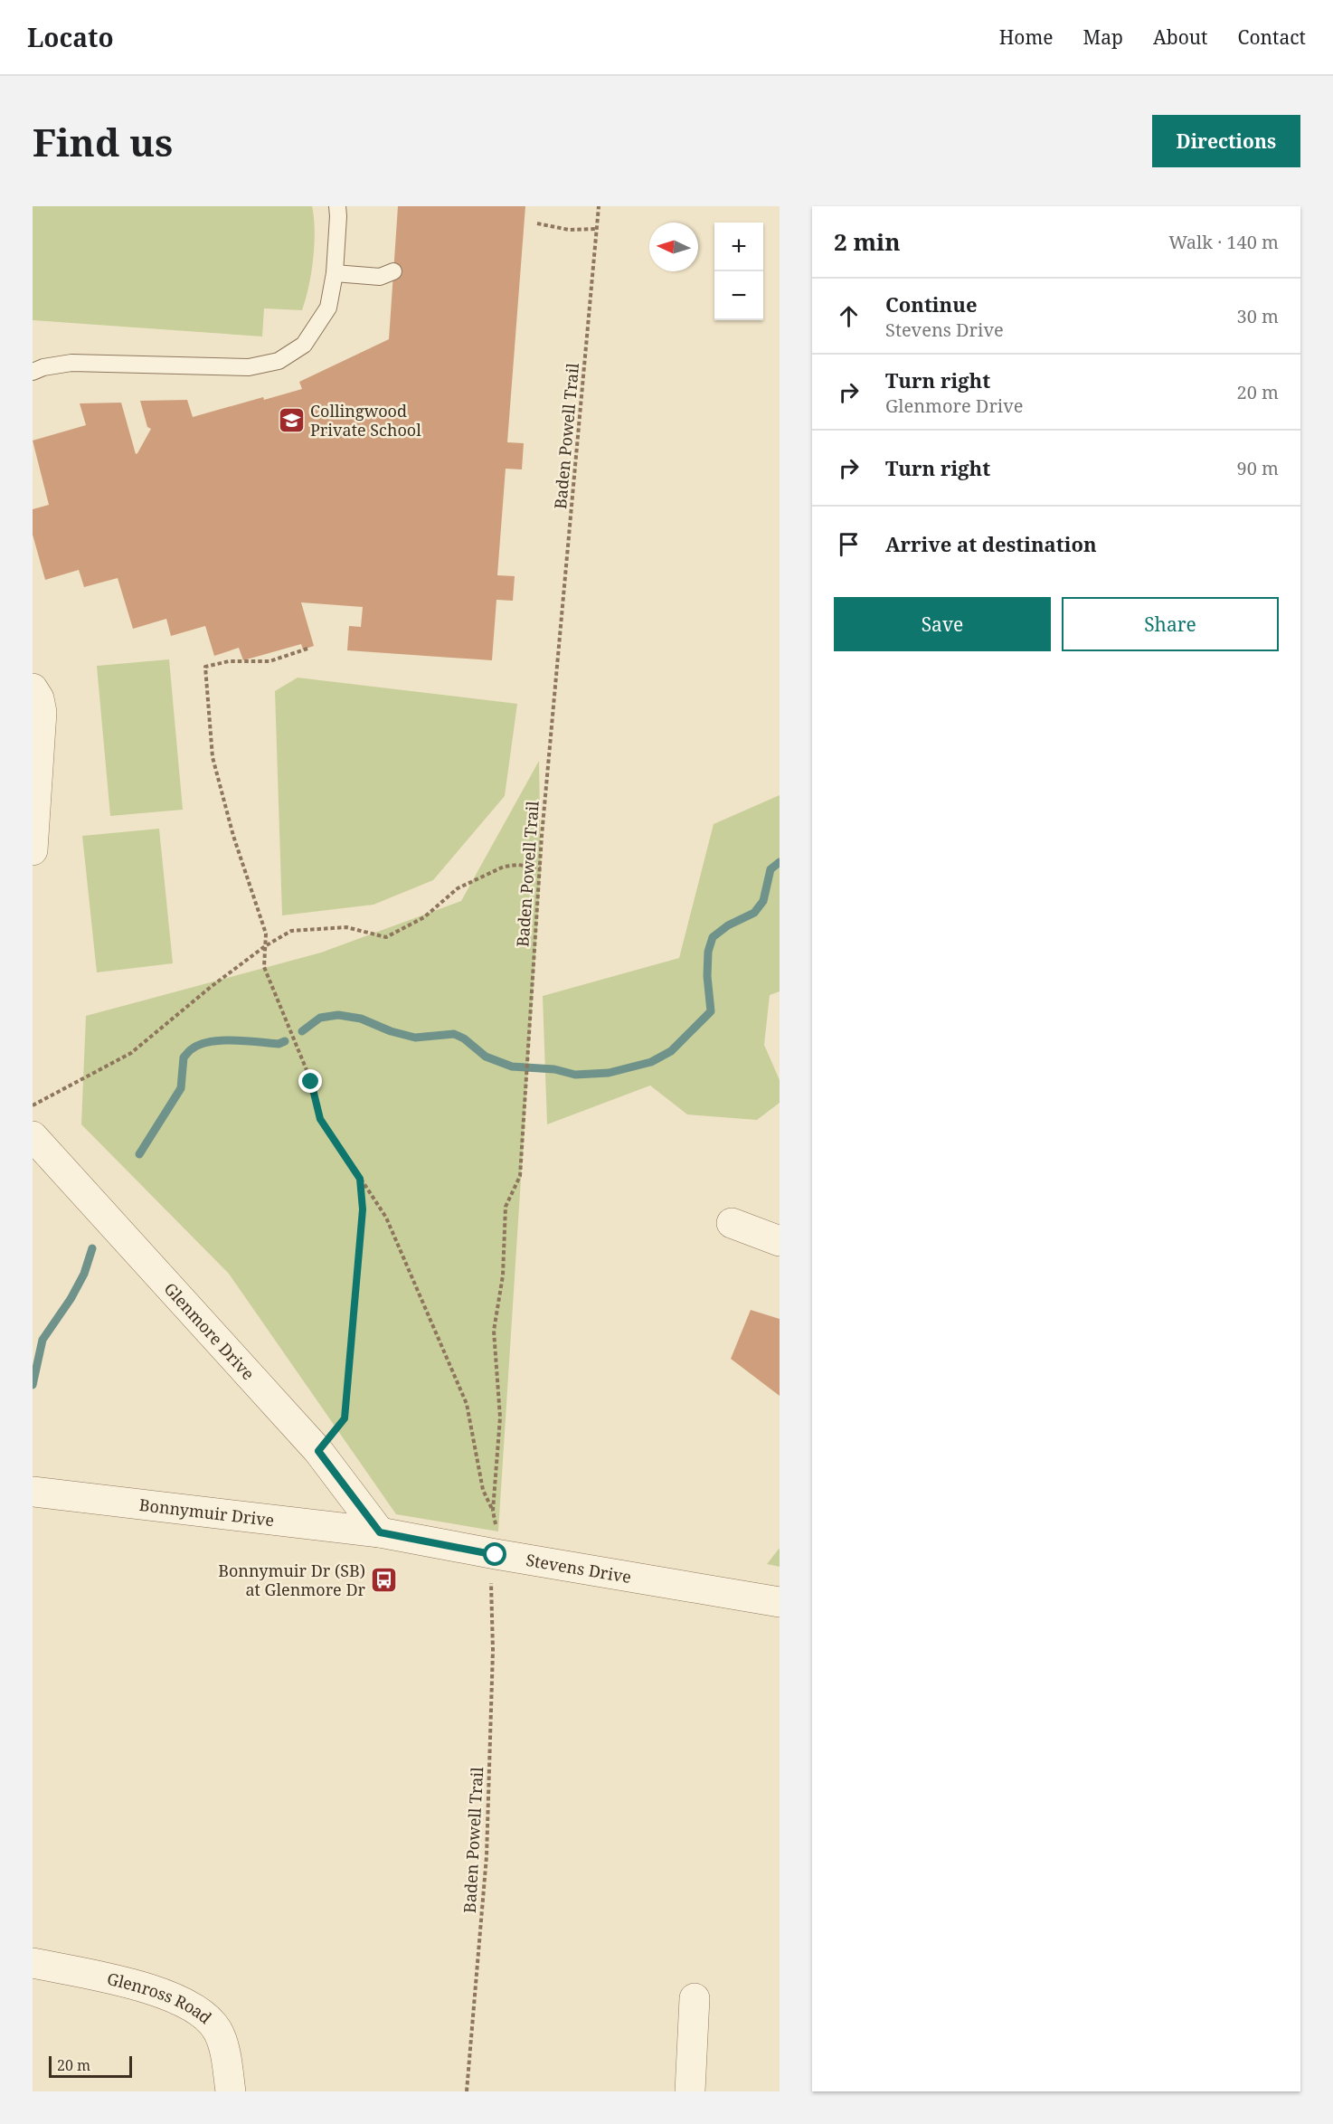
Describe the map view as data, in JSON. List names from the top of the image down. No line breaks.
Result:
{"streets":{"street":["Glenmore Drive","Bonnymuir Drive","Stevens Drive","Glenross Road"],"path":["Baden Powell Trail"]},"crossings":[["Glenmore Drive","Bonnymuir Drive"],["Glenmore Drive","Stevens Drive"],["Bonnymuir Drive","Stevens Drive"]],"places":{"school or university":["Collingwood Private School"],"bus stop":["Bonnymuir Dr (SB) at Glenmore Dr"]},"scale_bar":"20 m","north":"left","page":{"header":"Locato","nav":["Home","Map","About","Contact"],"buttons":["Directions",["Save","Share"]],"title":"Find us","heading":["2 min","Walk · 140 m"],"map_buttons":["+","−"],"list":[["Continue","Stevens Drive","30 m"],["Turn right","Glenmore Drive","20 m"],["Turn right","90 m"],"Arrive at destination"],"scale":"20 m"}}
